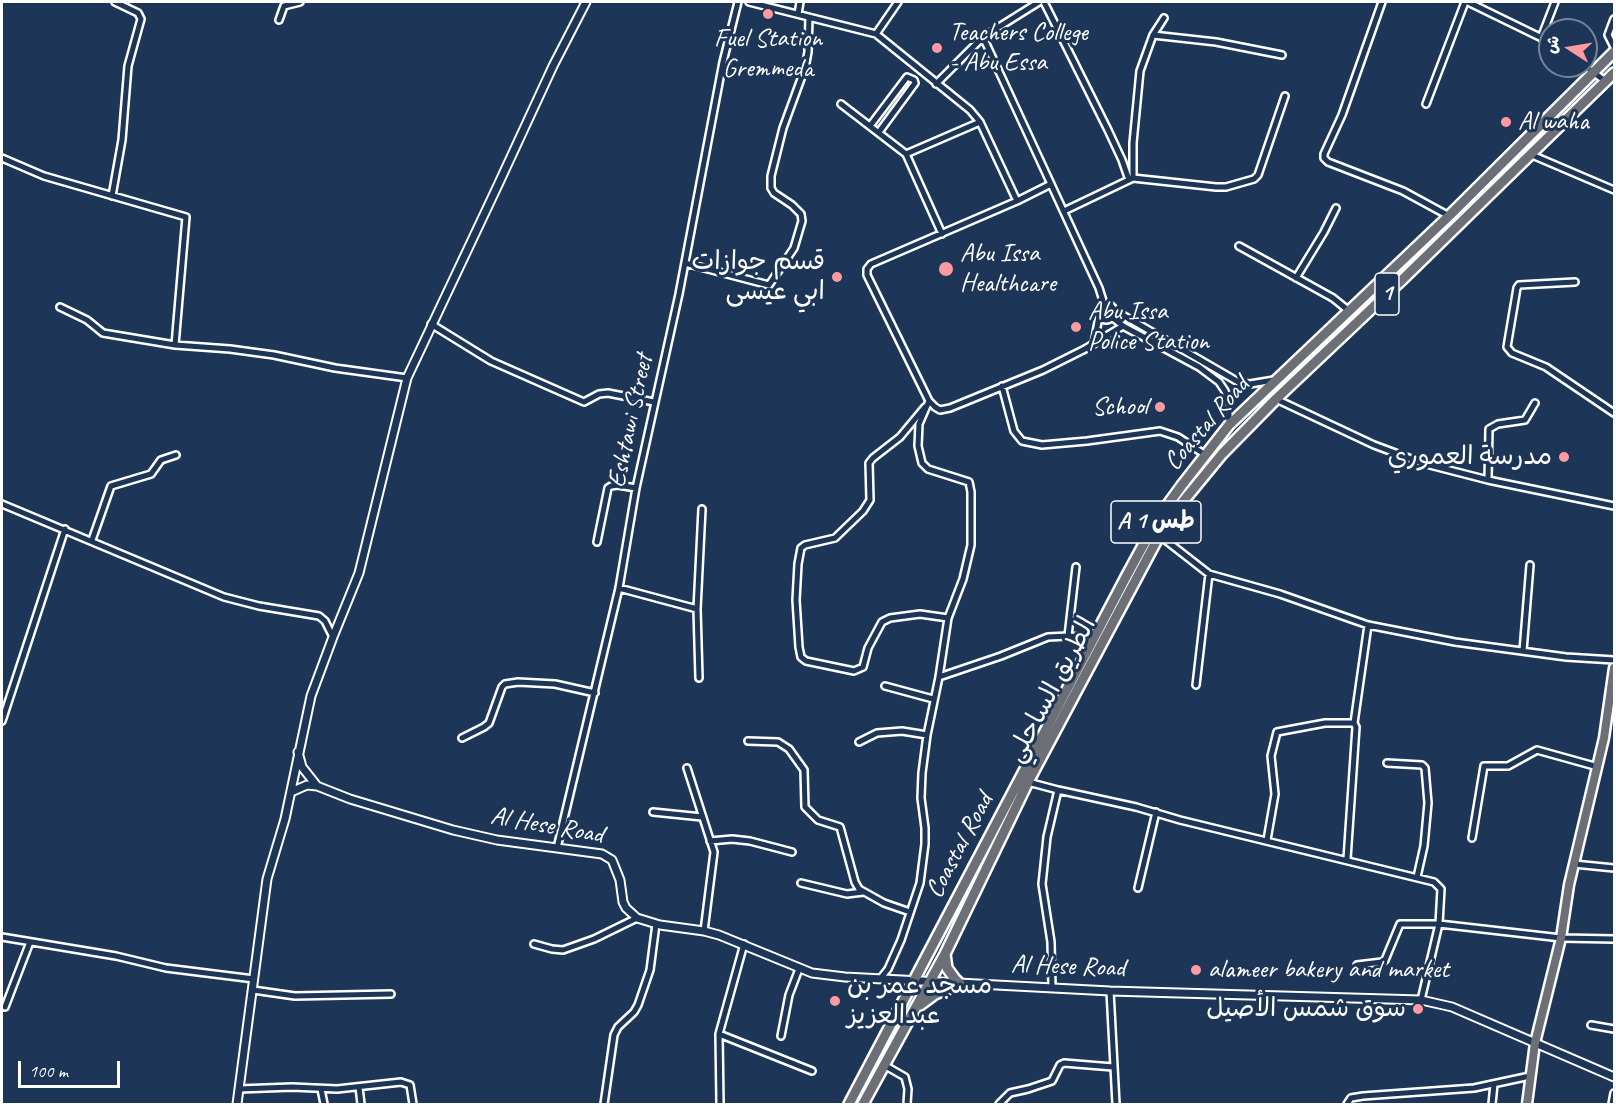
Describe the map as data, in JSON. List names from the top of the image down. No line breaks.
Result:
{"streets":{"highway":["1","Coastal Road","A 1 طس","الطريق الساحلي"],"street":["Eshtawi Street","Al Hese Road"]},"crossings":[["Eshtawi Street","Al Hese Road"],["Coastal Road","الطريق الساحلي"],["Coastal Road","Al Hese Road"],["الطريق الساحلي","Al Hese Road"]],"places":["Fuel Station Gremmeda","Teachers College - Abu Essa","Al waha","Abu Issa Healthcare","قسم جوازات ابي عيسى","Abu Issa Police Station","School","مدرسة العموري","alameer bakery and market","مسجد عمر بن عبدالعزيز","سوق شمس الأصيل"],"scale_bar":"100 m","north":"left"}
